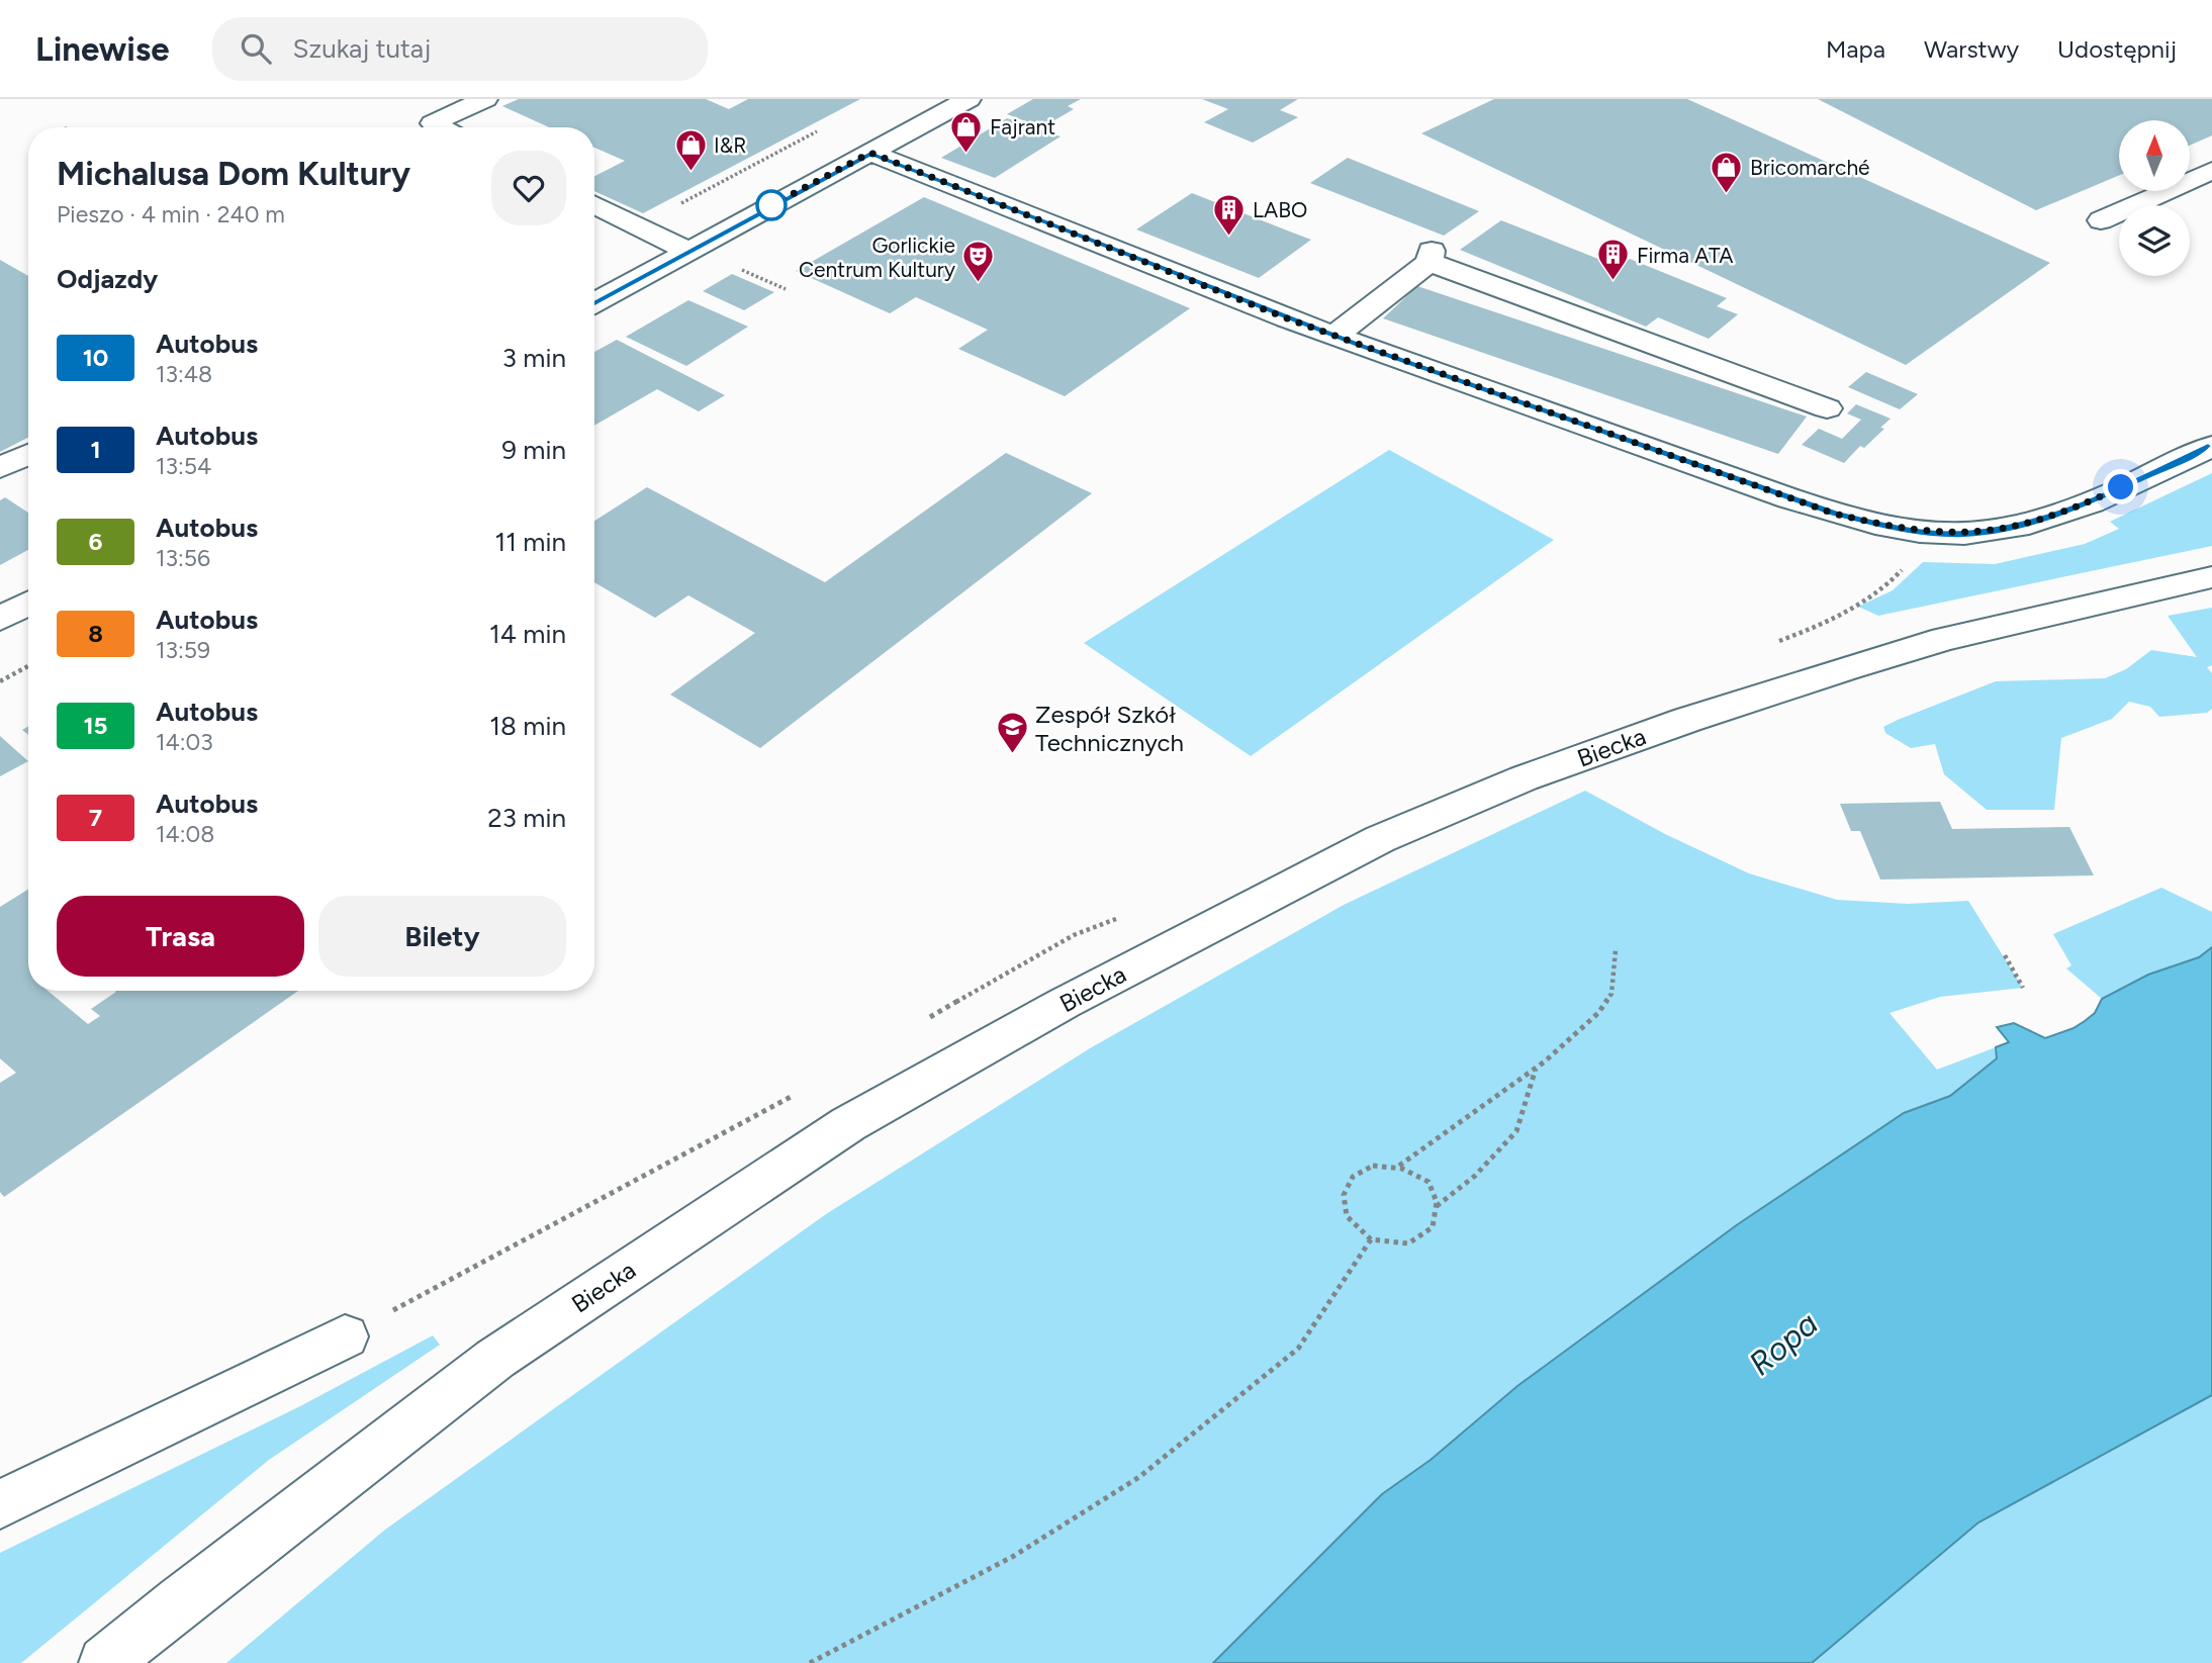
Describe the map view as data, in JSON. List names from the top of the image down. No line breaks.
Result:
{"streets":{"street":["Biecka"]},"water":["Ropa"],"places":{"shop":["Fajrant","I&R","Bricomarché"],"building":["LABO","Firma ATA"],"theatre":["Gorlickie Centrum Kultury"],"school or university":["Zespół Szkół Technicznych"]},"lines":["bus line 10"],"north":"top","page":{"header":"Linewise","search":"Szukaj tutaj","nav":["Mapa","Warstwy","Udostępnij"],"heading":[["Michalusa Dom Kultury","Pieszo · 4 min · 240 m"],"Odjazdy"],"list":[{"mark":"10","name":"Autobus","note":"13:48","value":"3 min"},{"mark":"1","name":"Autobus","note":"13:54","value":"9 min"},{"mark":"6","name":"Autobus","note":"13:56","value":"11 min"},{"mark":"8","name":"Autobus","note":"13:59","value":"14 min"},{"mark":"15","name":"Autobus","note":"14:03","value":"18 min"},{"mark":"7","name":"Autobus","note":"14:08","value":"23 min"}],"buttons":["Trasa","Bilety"]}}
